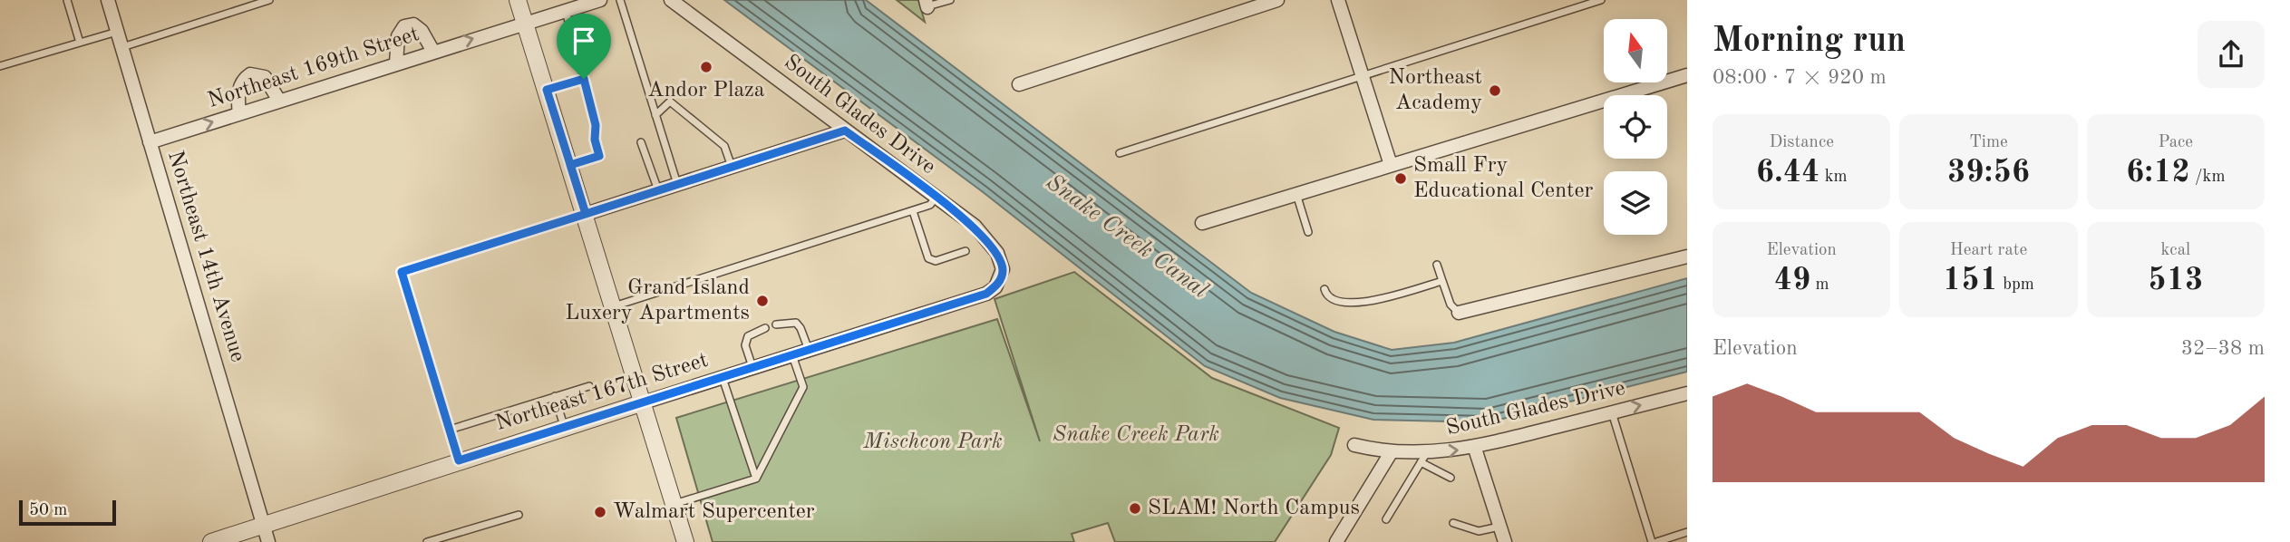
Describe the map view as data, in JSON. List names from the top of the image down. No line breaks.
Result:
{"streets":{"street":["Northeast 169th Street","South Glades Drive","Northeast 14th Avenue","Northeast 167th Street"]},"crossings":[["Northeast 169th Street","Northeast 14th Avenue"],["South Glades Drive","Northeast 167th Street"],["Northeast 14th Avenue","Northeast 167th Street"]],"one_way":["Northeast 169th Street"],"water":["Snake Creek Canal"],"parks":["Snake Creek Park","Mischcon Park"],"places":["Andor Plaza","Northeast Academy","Small Fry Educational Center","Grand Island Luxery Apartments","SLAM! North Campus","Walmart Supercenter"],"scale_bar":"50 m","north":"top","page":{"heading":["Morning run","08:00 · 7 × 920 m"],"stats":[["Distance","6.44 km"],["Time","39:56"],["Pace","6:12 /km"],["Elevation","49 m"],["Heart rate","151 bpm"],["kcal","513"]],"chart":["Elevation","32–38 m"],"scale":"50 m"}}
